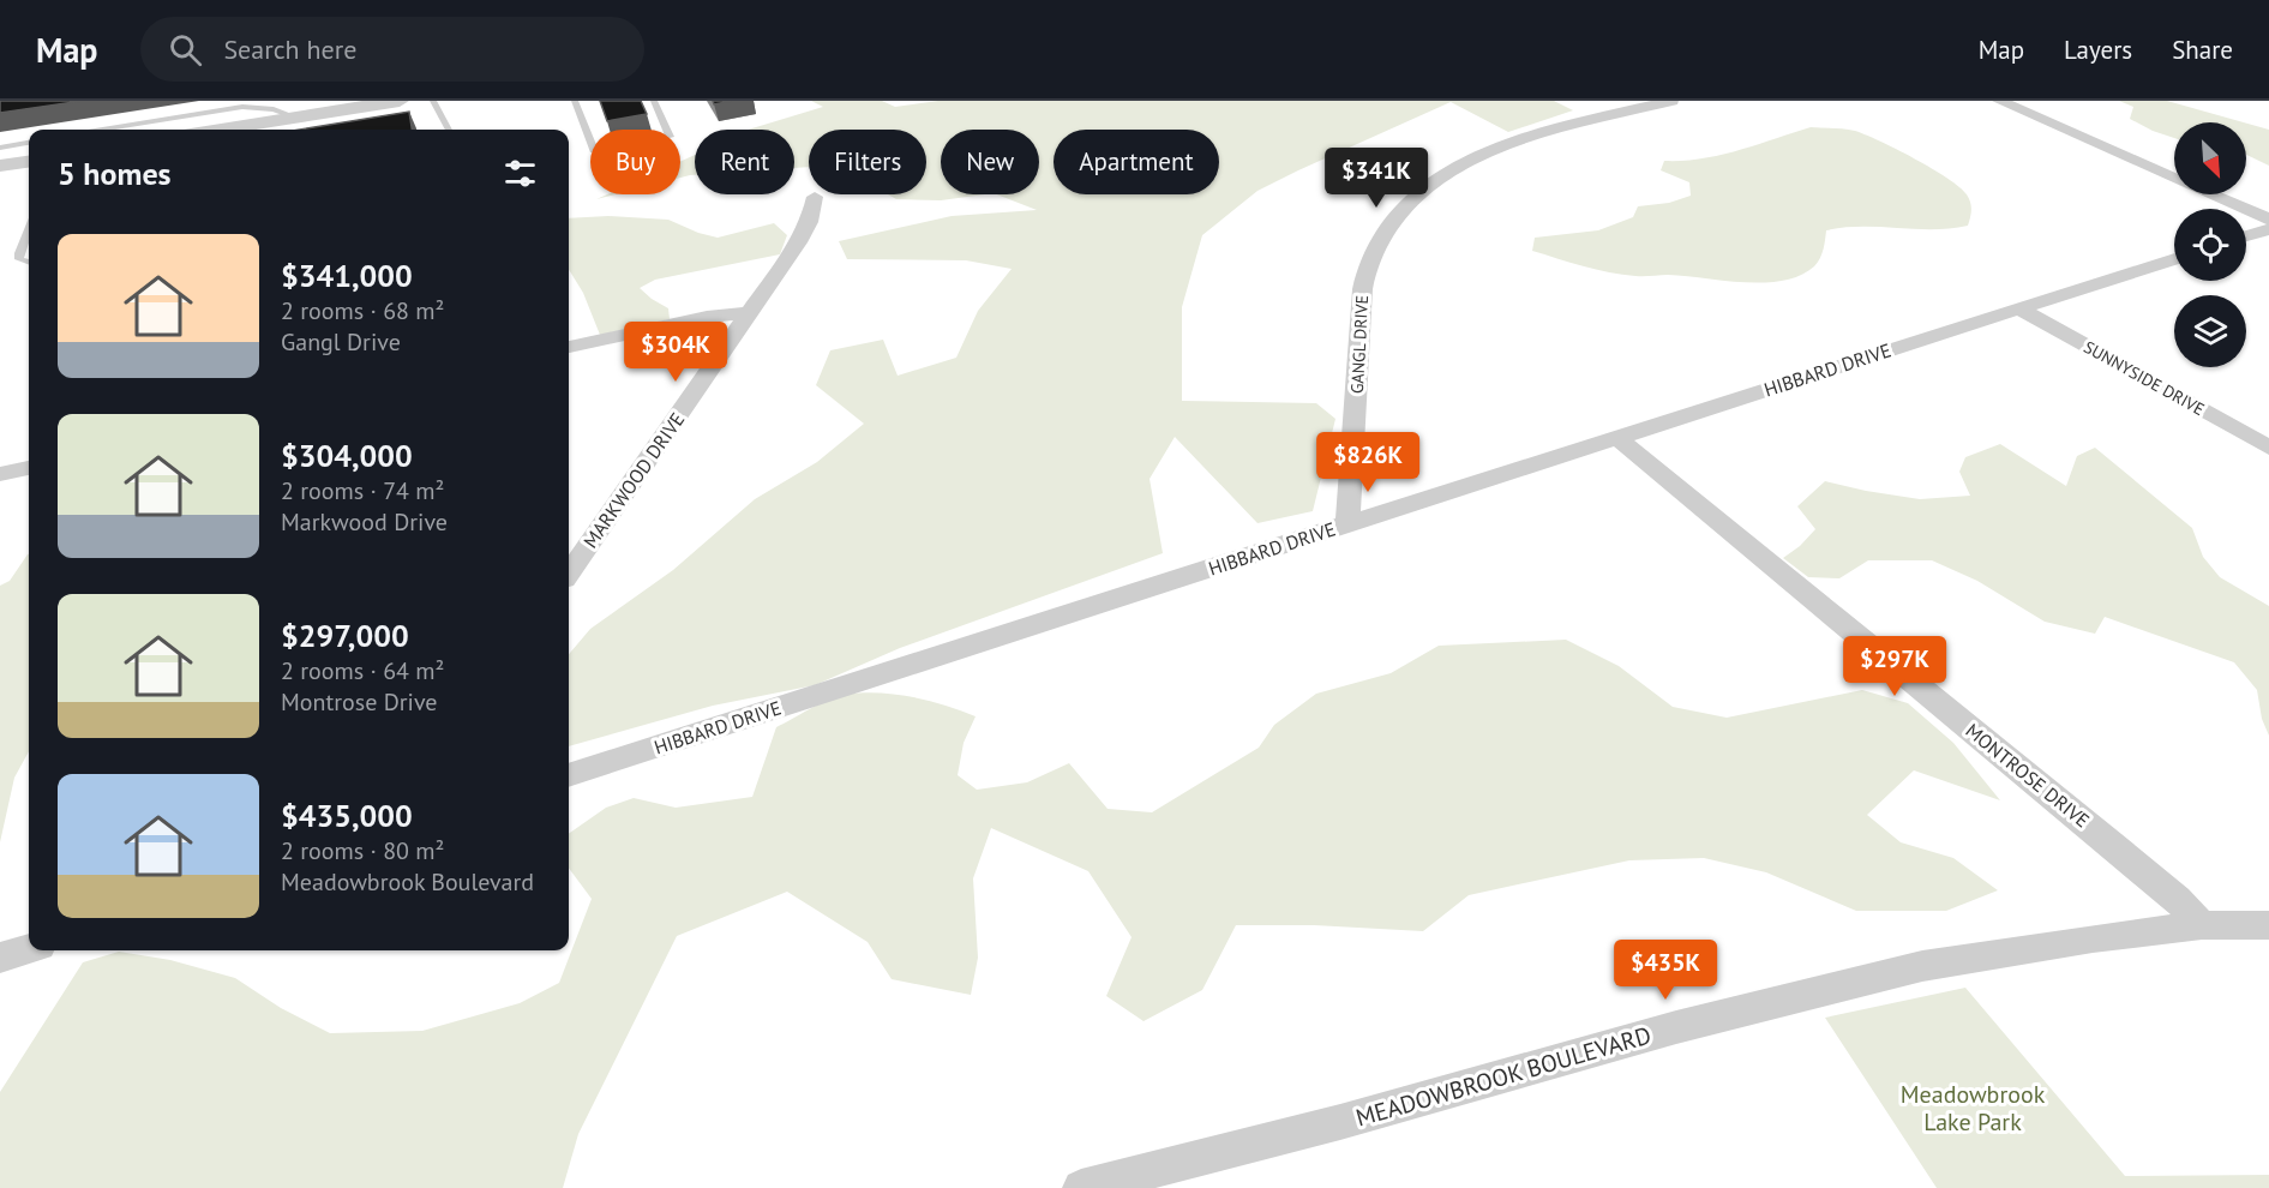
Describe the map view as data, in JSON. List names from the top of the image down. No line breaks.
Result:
{"streets":{"street":["GANGL DRIVE","HIBBARD DRIVE","SUNNYSIDE DRIVE","MARKWOOD DRIVE","MONTROSE DRIVE","MEADOWBROOK BOULEVARD"]},"crossings":[["GANGL DRIVE","HIBBARD DRIVE"],["HIBBARD DRIVE","SUNNYSIDE DRIVE"],["HIBBARD DRIVE","MONTROSE DRIVE"],["MONTROSE DRIVE","MEADOWBROOK BOULEVARD"]],"parks":["Meadowbrook Lake Park"],"north":"bottom right","page":{"header":"Map","search":"Search here","nav":["Map","Layers","Share"],"chip":["Buy","Rent","Filters","New","Apartment"],"heading":"5 homes","price":["$341K","$304K","$826K","$297K","$435K"],"list":[{"name":"$341,000","note":"2 rooms · 68 m² · Gangl Drive"},{"name":"$304,000","note":"2 rooms · 74 m² · Markwood Drive"},{"name":"$297,000","note":"2 rooms · 64 m² · Montrose Drive"},{"name":"$435,000","note":"2 rooms · 80 m² · Meadowbrook Boulevard"}]}}
